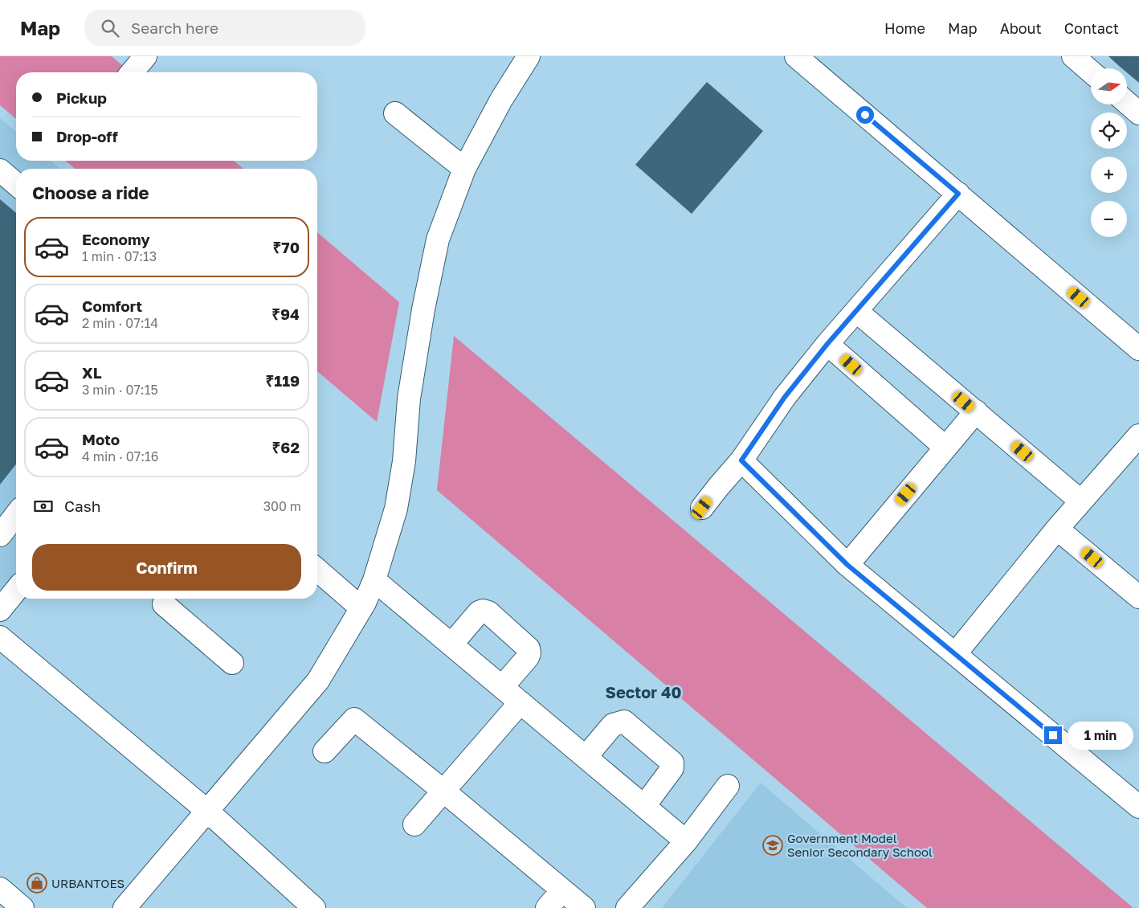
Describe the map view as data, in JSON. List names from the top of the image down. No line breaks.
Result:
{"districts":["Sector 40"],"places":{"school or university":["Government Model Senior Secondary School"],"shop":["URBANTOES"]},"north":"right","page":{"header":"Map","search":"Search here","nav":["Home","Map","About","Contact"],"map_buttons":["+","−"],"banner":["Pickup","Drop-off"],"heading":"Choose a ride","list":[{"name":"Economy","note":"1 min · 07:13","value":"₹70"},{"name":"Comfort","note":"2 min · 07:14","value":"₹94"},{"name":"XL","note":"3 min · 07:15","value":"₹119"},{"name":"Moto","note":"4 min · 07:16","value":"₹62"}],"pay":["Cash","300 m"],"buttons":"Confirm","bubble":"1 min"}}
